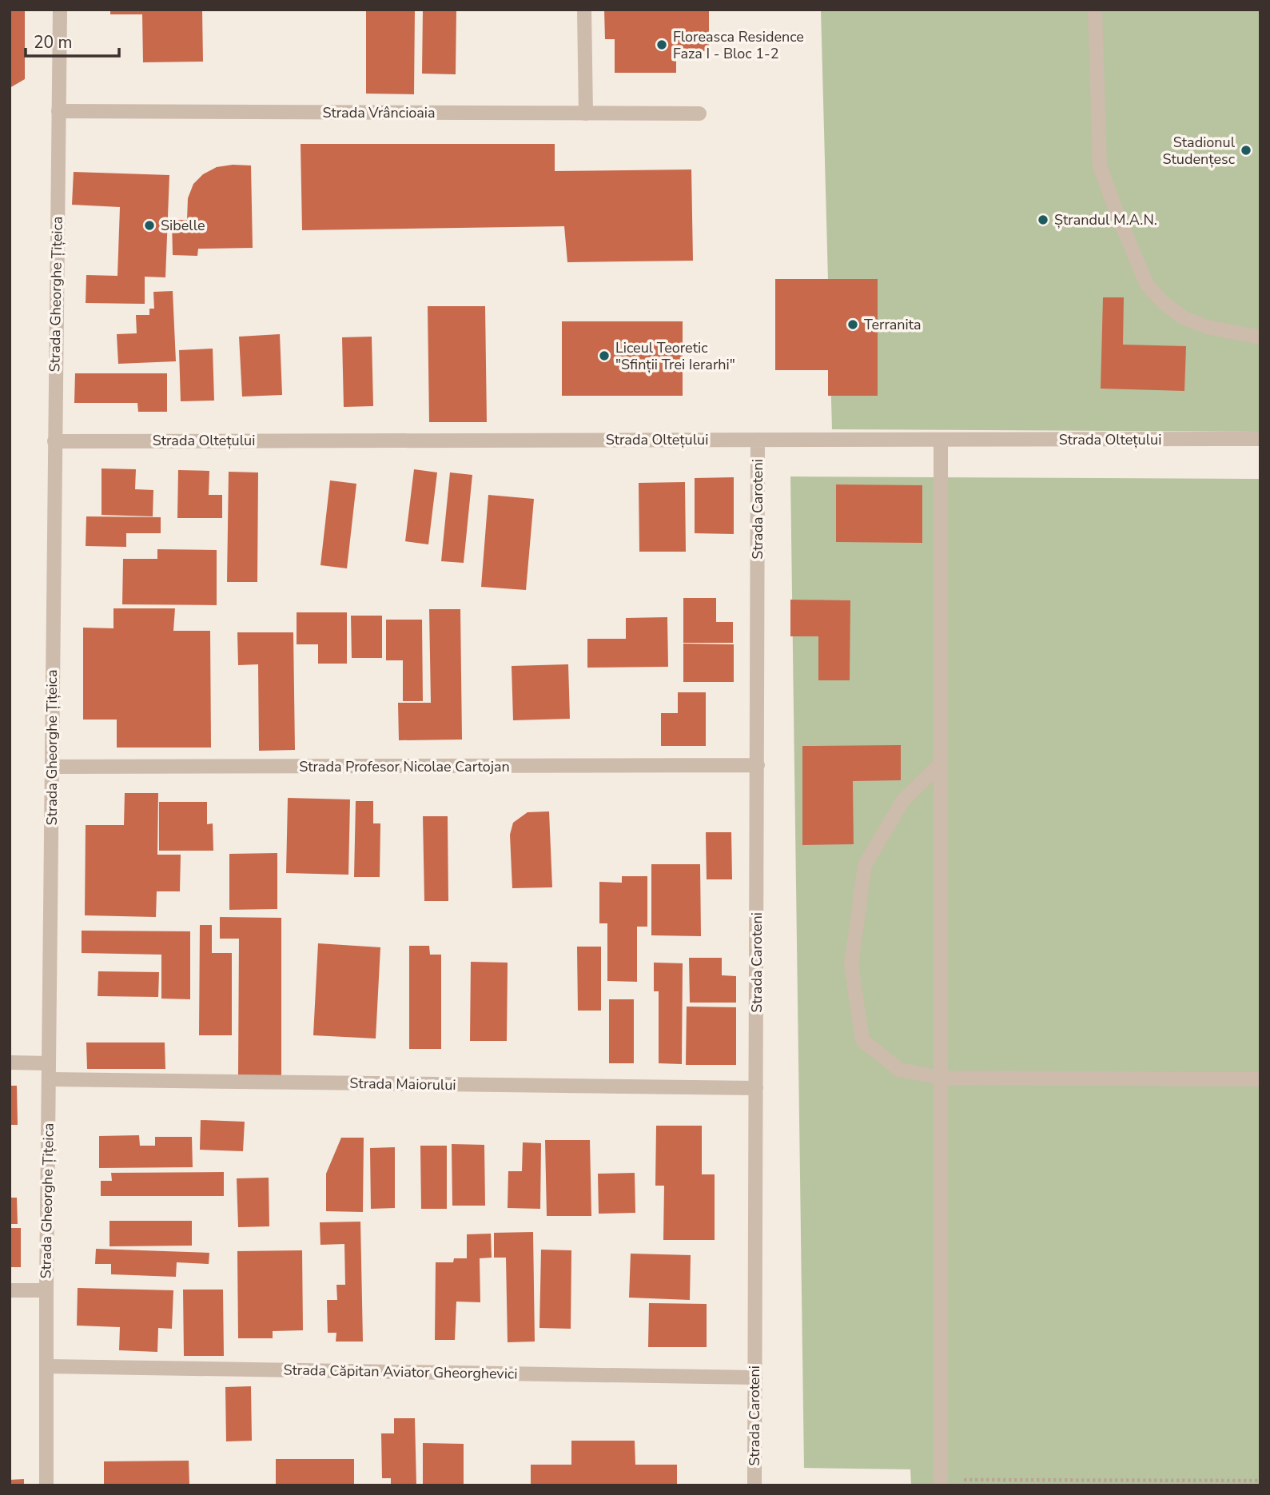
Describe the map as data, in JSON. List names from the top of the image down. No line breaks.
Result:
{"streets":{"street":["Strada Vrâncioaia","Strada Gheorghe Țițeica","Strada Oltețului","Strada Caroteni","Strada Profesor Nicolae Cartojan","Strada Maiorului","Strada Căpitan Aviator Gheorghevici"]},"crossings":[["Strada Vrâncioaia","Strada Gheorghe Țițeica"],["Strada Gheorghe Țițeica","Strada Oltețului"],["Strada Gheorghe Țițeica","Strada Profesor Nicolae Cartojan"],["Strada Gheorghe Țițeica","Strada Maiorului"],["Strada Gheorghe Țițeica","Strada Căpitan Aviator Gheorghevici"],["Strada Oltețului","Strada Caroteni"],["Strada Caroteni","Strada Profesor Nicolae Cartojan"],["Strada Caroteni","Strada Maiorului"],["Strada Caroteni","Strada Căpitan Aviator Gheorghevici"]],"places":["Floreasca Residence Faza I - Bloc 1-2","Stadionul Studențesc","Ștrandul M.A.N.","Sibelle","Terranita","Liceul Teoretic \"Sfinții Trei Ierarhi\""],"scale_bar":"20 m"}
